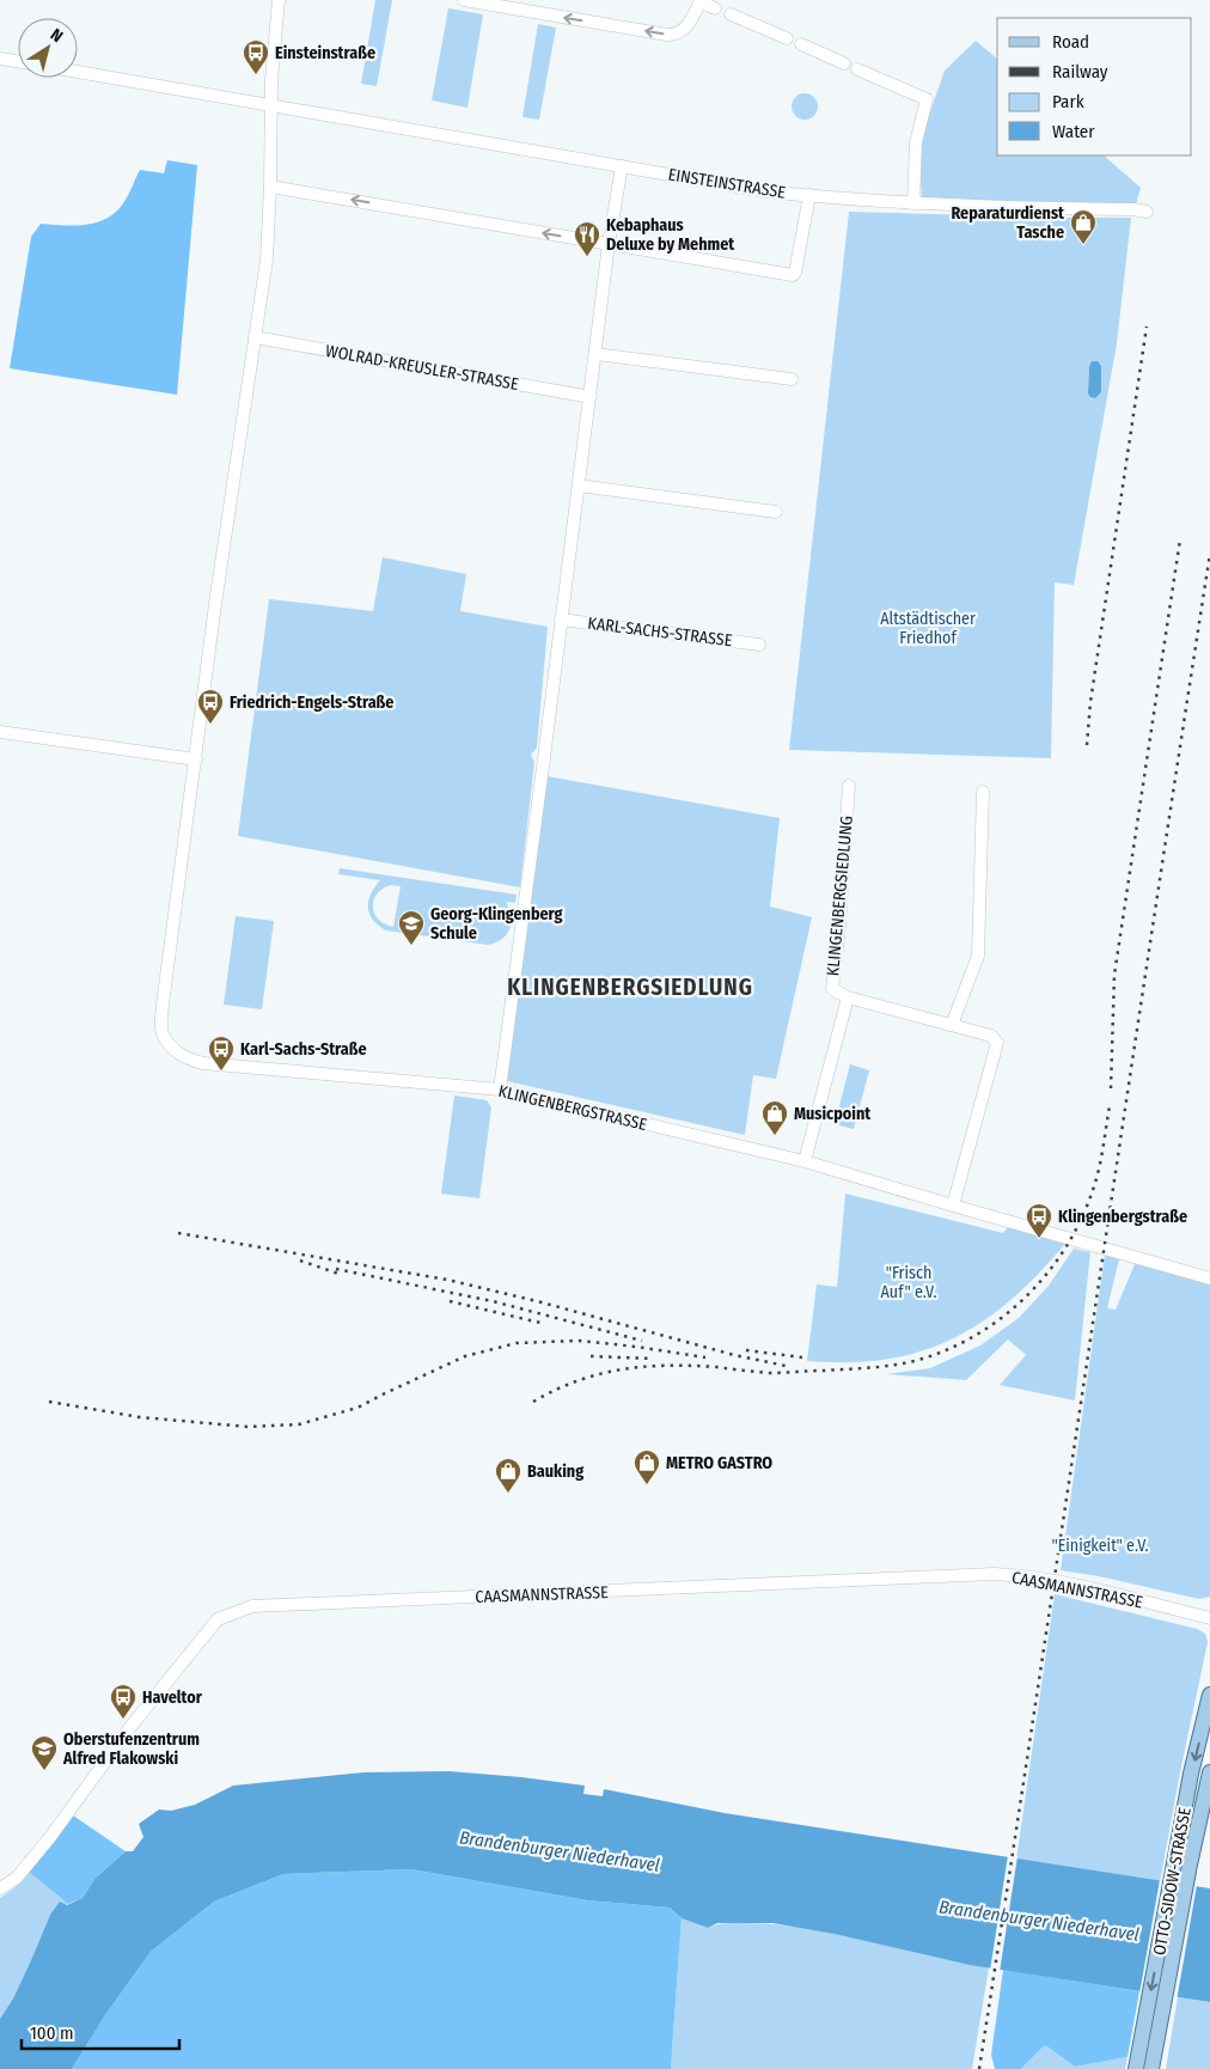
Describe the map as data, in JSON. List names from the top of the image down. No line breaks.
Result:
{"streets":{"main road":["OTTO-SIDOW-STRASSE"],"street":["EINSTEINSTRASSE","WOLRAD-KREUSLER-STRASSE","KARL-SACHS-STRASSE","KLINGENBERGSIEDLUNG","KLINGENBERGSTRASSE","CAASMANNSTRASSE"]},"crossings":[["KLINGENBERGSIEDLUNG","KLINGENBERGSTRASSE"]],"districts":["KLINGENBERGSIEDLUNG"],"water":["Brandenburger Niederhavel"],"parks":["Altstädtischer Friedhof","\"Frisch Auf\" e.V.","\"Einigkeit\" e.V."],"places":{"bus stop":["Einsteinstraße","Friedrich-Engels-Straße","Karl-Sachs-Straße","Klingenbergstraße","Haveltor"],"shop":["Reparaturdienst Tasche","Musicpoint","METRO GASTRO","Bauking"],"restaurant":["Kebaphaus Deluxe by Mehmet"],"school or university":["Georg-Klingenberg Schule","Oberstufenzentrum Alfred Flakowski"]},"legend":["Road","Railway","Park","Water"],"scale_bar":"100 m","north":"top right"}
